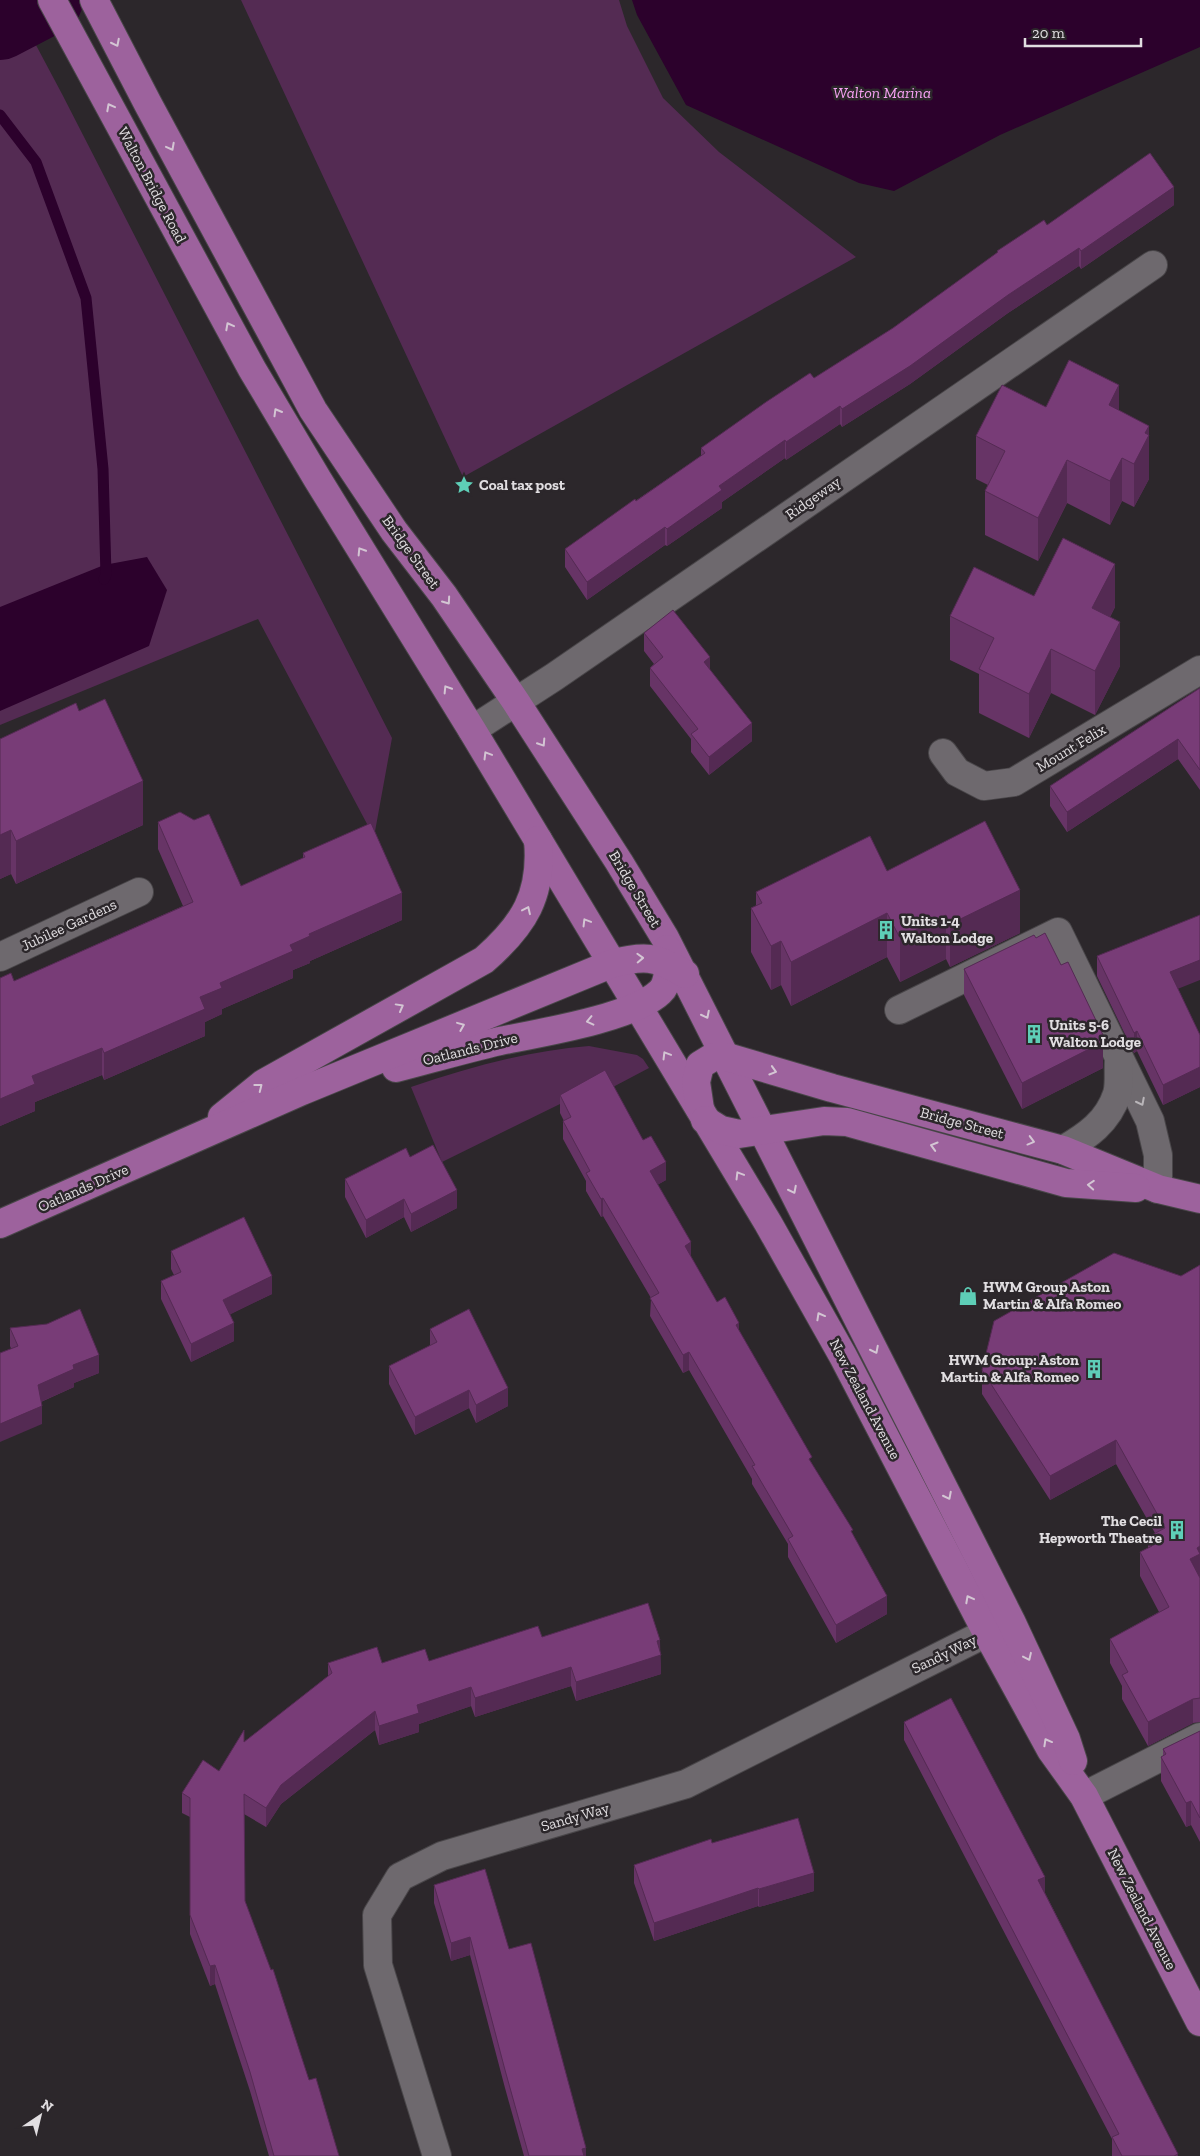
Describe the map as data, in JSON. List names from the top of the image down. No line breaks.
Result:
{"streets":{"main road":["Walton Bridge Road","Bridge Street","Oatlands Drive","New Zealand Avenue"],"street":["Ridgeway","Mount Felix","Jubilee Gardens","Sandy Way"]},"crossings":[["Walton Bridge Road","Ridgeway"],["Ridgeway","Bridge Street"],["Bridge Street","Oatlands Drive"],["Bridge Street","New Zealand Avenue"],["Oatlands Drive","New Zealand Avenue"],["New Zealand Avenue","Sandy Way"]],"one_way":["Walton Bridge Road"],"water":["Walton Marina"],"places":{"place":["Coal tax post"],"building":["Units 1-4 Walton Lodge","Units 5-6 Walton Lodge","HWM Group: Aston Martin & Alfa Romeo","The Cecil Hepworth Theatre"],"shop":["HWM Group Aston Martin & Alfa Romeo"]},"scale_bar":"20 m","north":"top right"}
